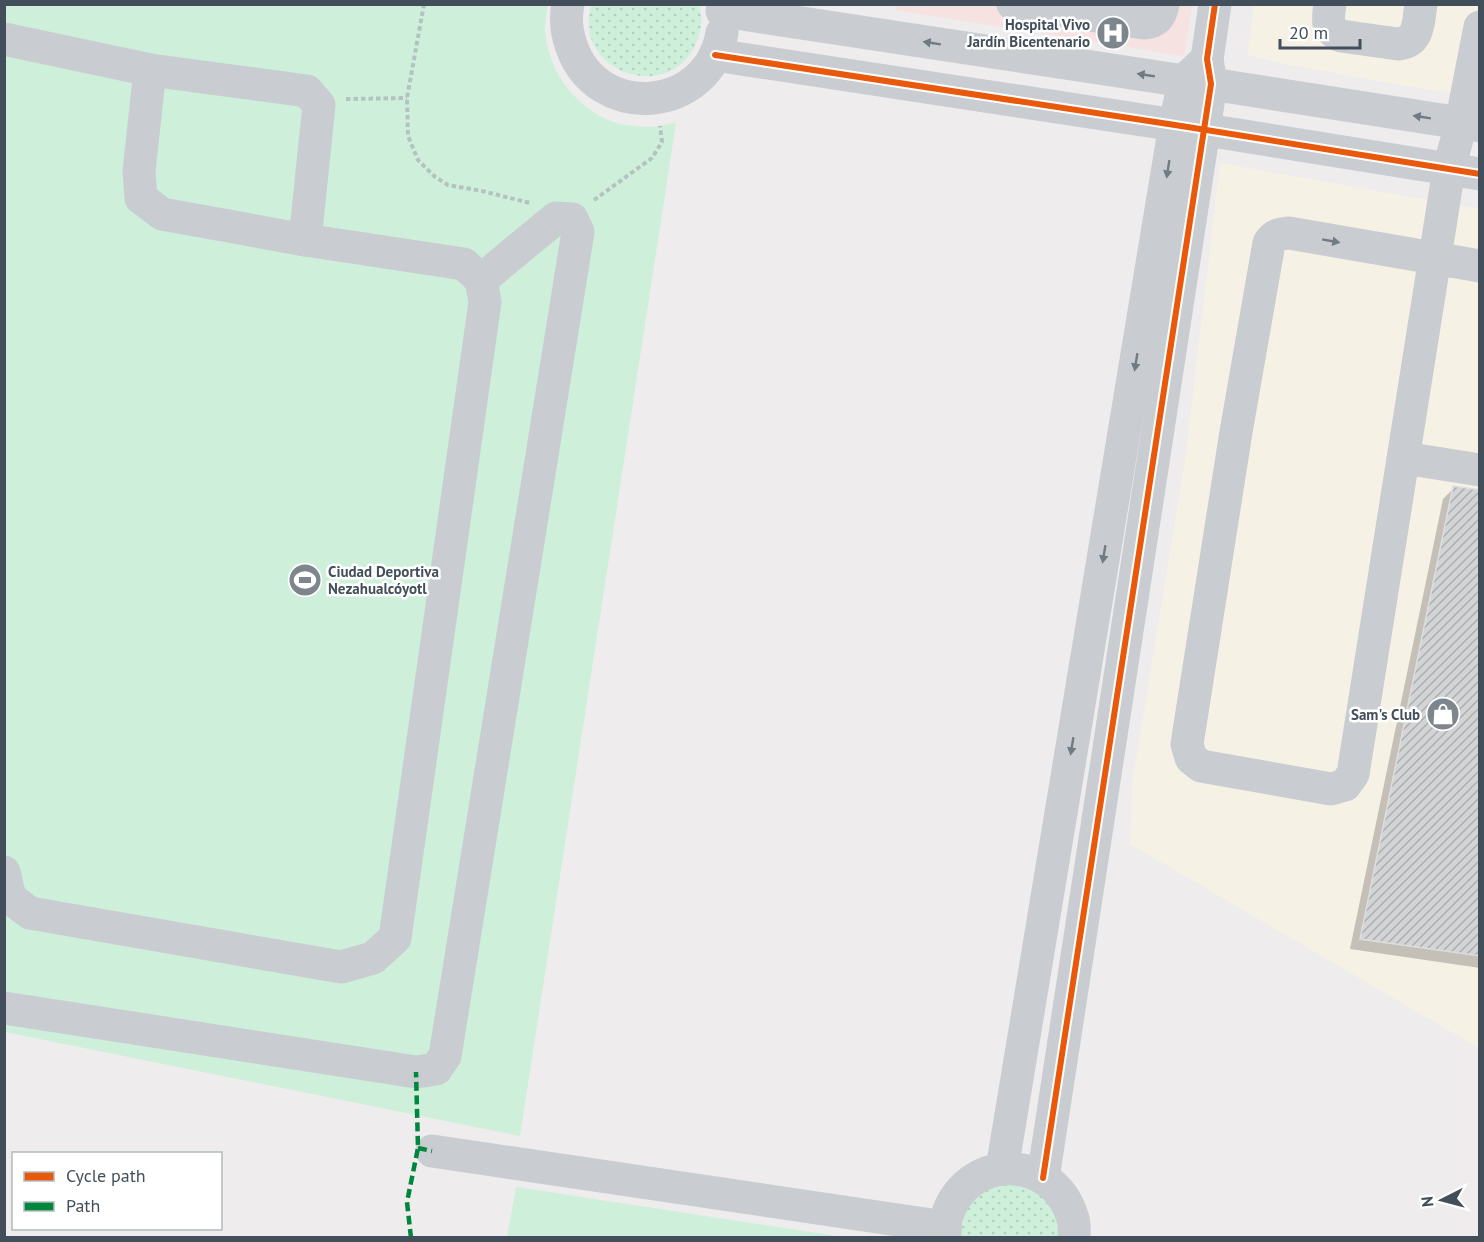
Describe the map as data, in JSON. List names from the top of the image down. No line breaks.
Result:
{"places":{"hospital":["Hospital Vivo Jardín Bicentenario"],"sports":["Ciudad Deportiva Nezahualcóyotl"],"shop":["Sam's Club"]},"legend":["Cycle path","Path"],"scale_bar":"20 m","north":"left"}
